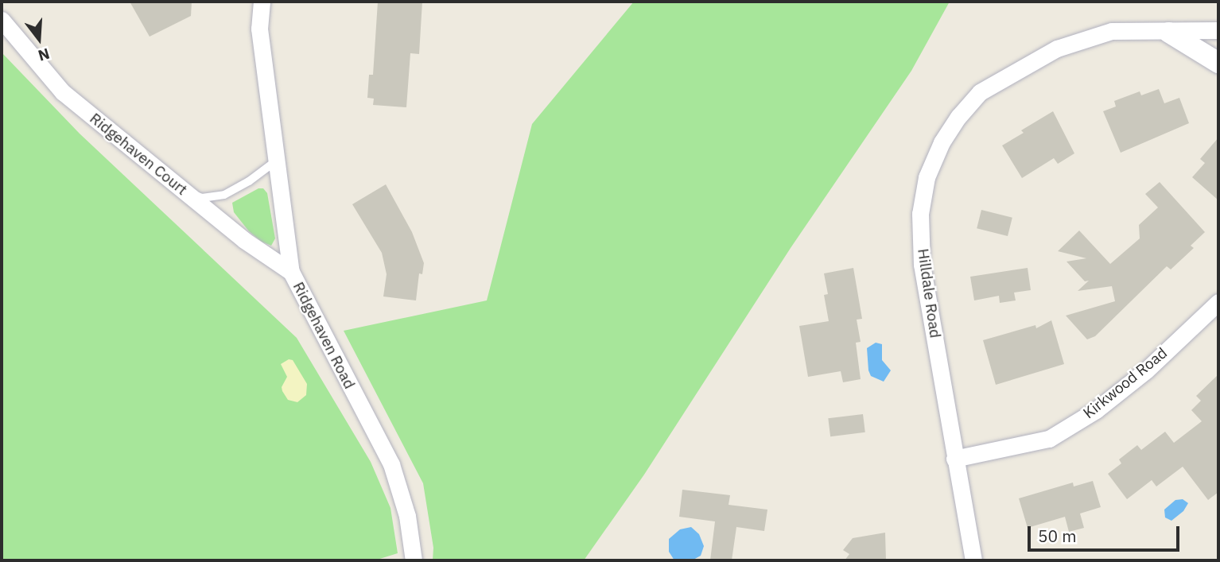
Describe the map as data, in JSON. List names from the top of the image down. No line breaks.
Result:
{"streets":{"street":["Ridgehaven Court","Hilldale Road","Ridgehaven Road","Kirkwood Road"]},"crossings":[["Ridgehaven Court","Ridgehaven Road"],["Hilldale Road","Kirkwood Road"]],"scale_bar":"50 m","north":"bottom"}
